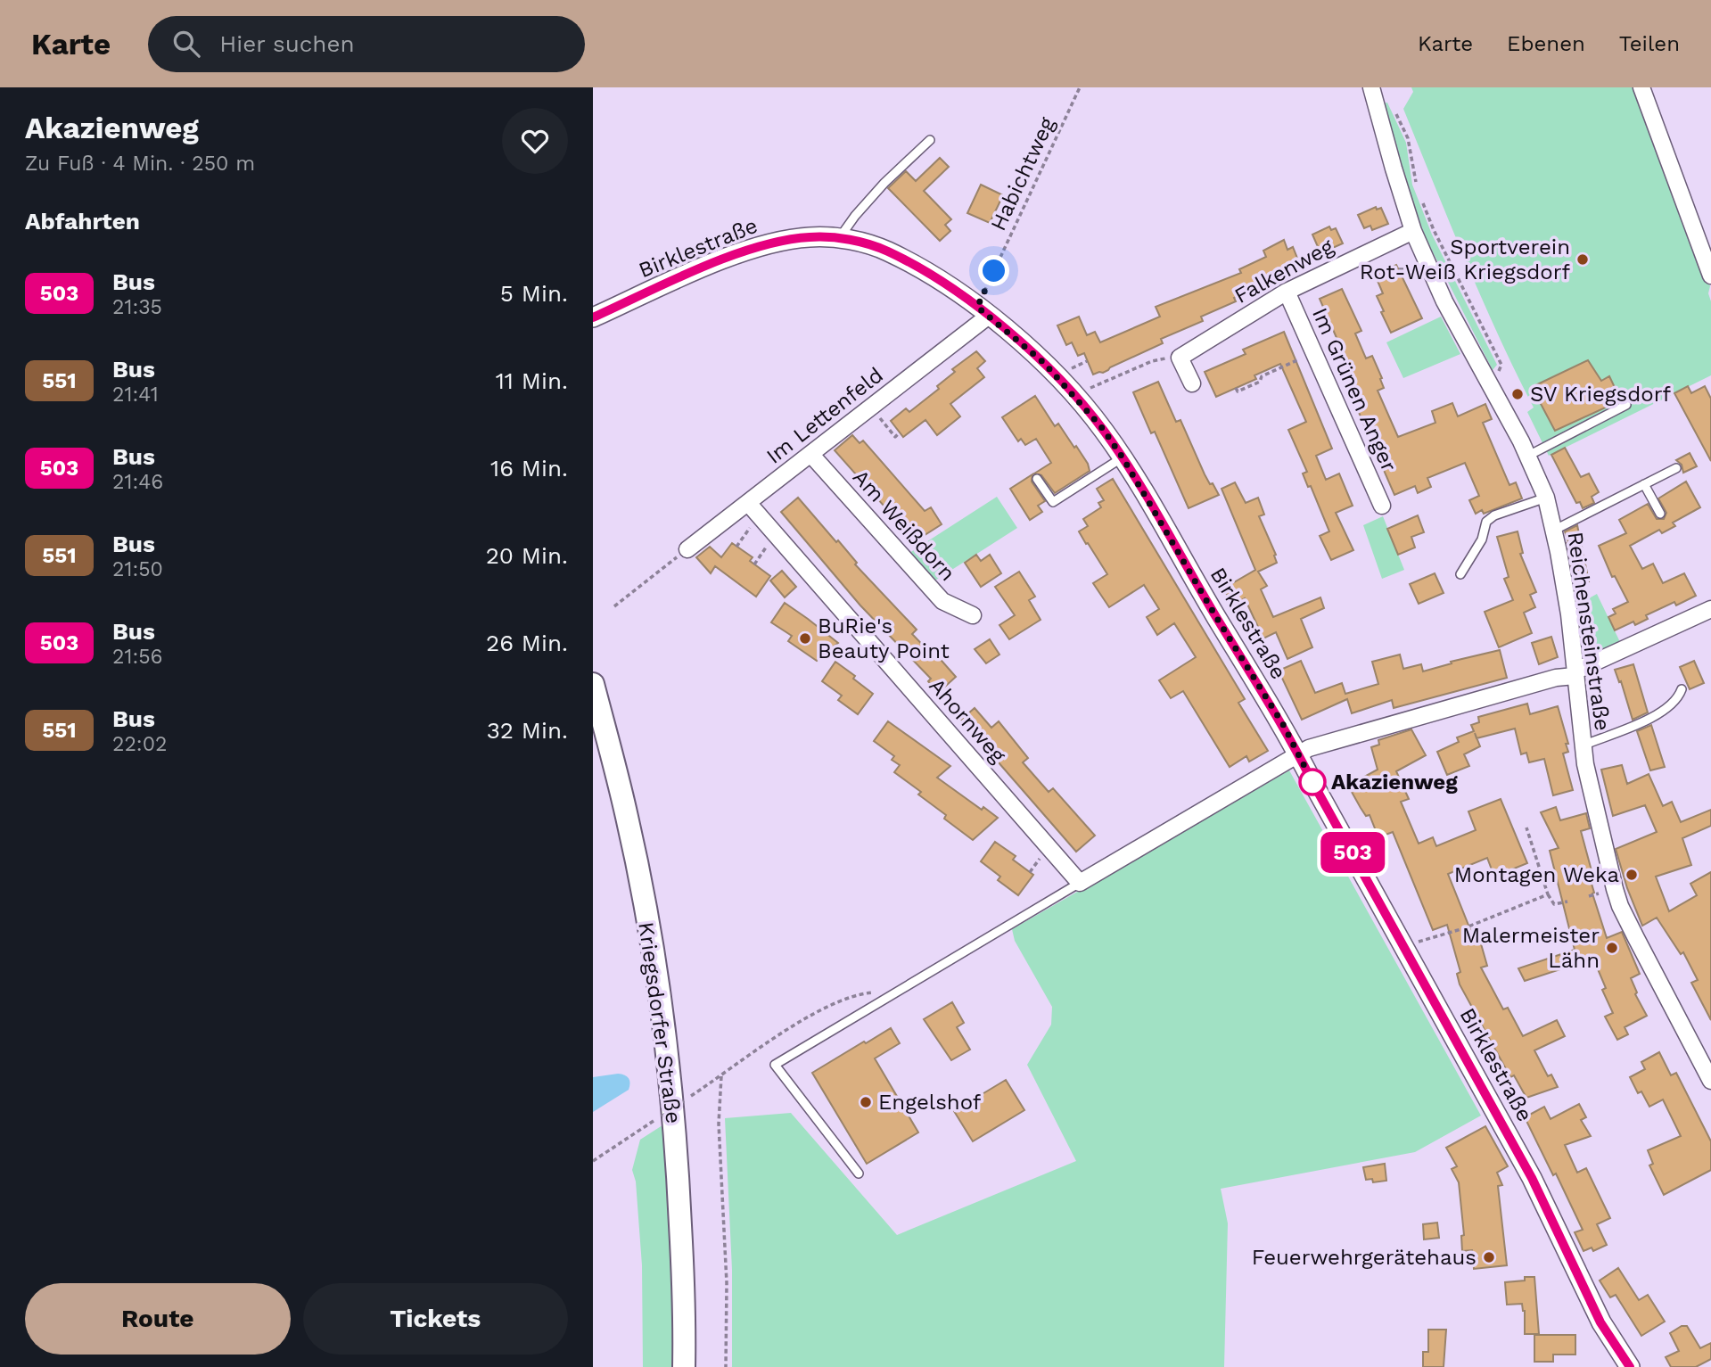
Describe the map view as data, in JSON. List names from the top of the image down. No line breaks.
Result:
{"streets":{"main road":["Kriegsdorfer Straße"],"street":["Birklestraße","Falkenweg","Im Grünen Anger","Im Lettenfeld","Am Weißdorn","Reichensteinstraße","Ahornweg"],"path":["Habichtweg"]},"crossings":[["Habichtweg","Birklestraße"],["Habichtweg","Im Lettenfeld"],["Birklestraße","Im Lettenfeld"],["Falkenweg","Im Grünen Anger"],["Falkenweg","Reichensteinstraße"],["Im Lettenfeld","Am Weißdorn"],["Im Lettenfeld","Ahornweg"]],"places":["Sportverein Rot-Weiß Kriegsdorf","SV Kriegsdorf","BuRie's Beauty Point","Akazienweg","Montagen Weka","Malermeister Lähn","Engelshof","Feuerwehrgerätehaus"],"lines":["bus line 503"],"page":{"header":"Karte","search":"Hier suchen","nav":["Karte","Ebenen","Teilen"],"heading":[["Akazienweg","Zu Fuß · 4 Min. · 250 m"],"Abfahrten"],"on_map":"503","list":[{"mark":"503","name":"Bus","note":"21:35","value":"5 Min."},{"mark":"551","name":"Bus","note":"21:41","value":"11 Min."},{"mark":"503","name":"Bus","note":"21:46","value":"16 Min."},{"mark":"551","name":"Bus","note":"21:50","value":"20 Min."},{"mark":"503","name":"Bus","note":"21:56","value":"26 Min."},{"mark":"551","name":"Bus","note":"22:02","value":"32 Min."}],"buttons":["Route","Tickets"]}}
